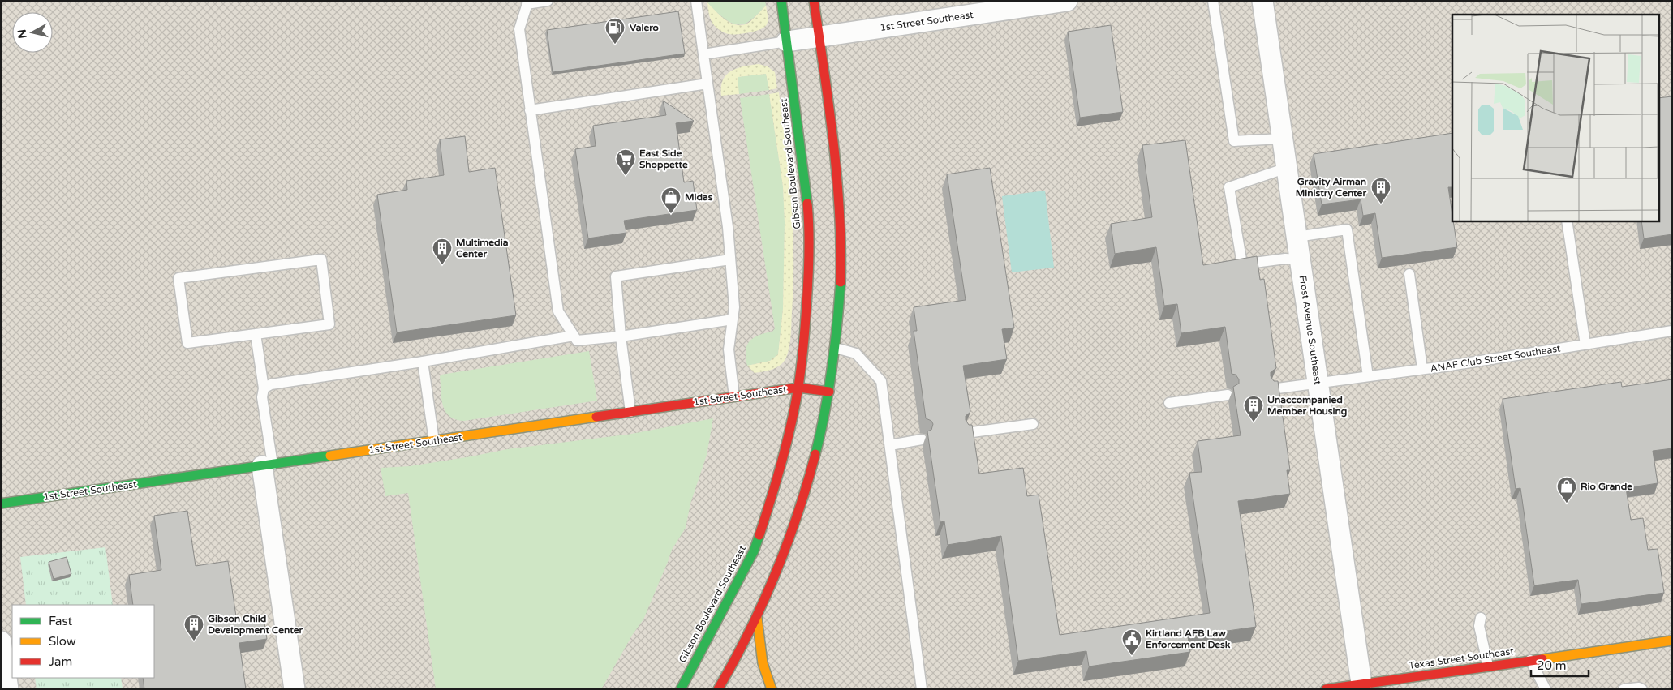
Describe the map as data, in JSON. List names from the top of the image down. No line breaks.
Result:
{"streets":{"main road":["1st Street Southeast","Gibson Boulevard Southeast","Texas Street Southeast"],"street":["Frost Avenue Southeast"],"lane":["ANAF Club Street Southeast"]},"crossings":[["1st Street Southeast","Gibson Boulevard Southeast"],["Frost Avenue Southeast","ANAF Club Street Southeast"],["Frost Avenue Southeast","Texas Street Southeast"]],"places":{"fuel station":["Valero"],"supermarket":["East Side Shoppette"],"building":["Gravity Airman Ministry Center","Multimedia Center","Unaccompanied Member Housing","Gibson Child Development Center"],"shop":["Midas","Rio Grande"],"public building":["Kirtland AFB Law Enforcement Desk"]},"legend":["Fast","Slow","Jam"],"scale_bar":"20 m","north":"left"}
